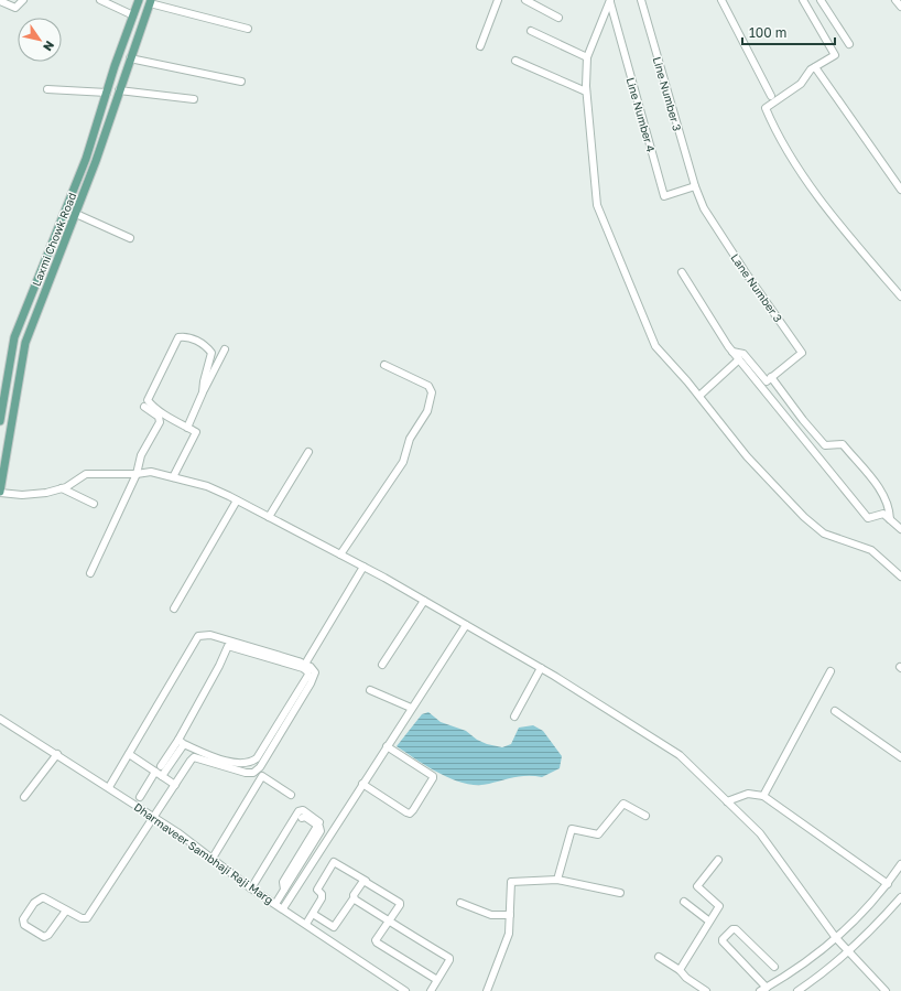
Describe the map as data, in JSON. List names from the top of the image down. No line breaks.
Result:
{"streets":{"main road":["Laxmi Chowk Road"],"street":["Line Number 3","Line Number 4","Lane Number 3","Dharmaveer Sambhaji Raji Marg"]},"crossings":[["Line Number 3","Line Number 4"],["Line Number 3","Lane Number 3"],["Line Number 4","Lane Number 3"]],"scale_bar":"100 m","north":"bottom right"}
